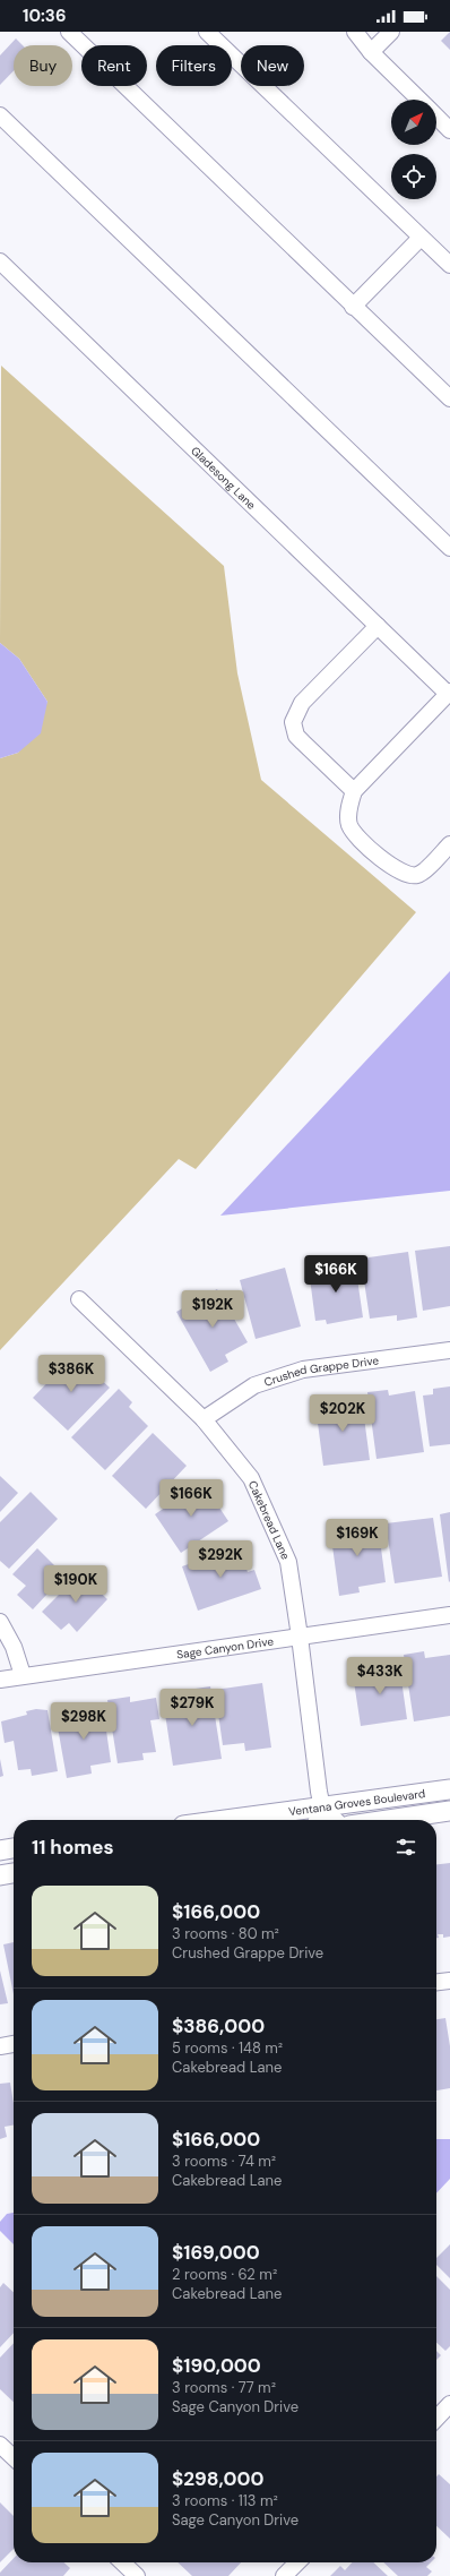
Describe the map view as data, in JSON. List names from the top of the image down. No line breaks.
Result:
{"streets":{"street":["Gladesong Lane","Crushed Grappe Drive","Cakebread Lane","Sage Canyon Drive","Ventana Groves Boulevard"]},"crossings":[["Crushed Grappe Drive","Cakebread Lane"],["Cakebread Lane","Sage Canyon Drive"],["Cakebread Lane","Ventana Groves Boulevard"]],"north":"top right","page":{"status":"10:36","chip":["Buy","Rent","Filters","New"],"price":["$166K","$192K","$386K","$202K","$166K","$169K","$292K","$190K","$433K","$279K","$298K"],"heading":"11 homes","list":[{"name":"$166,000","note":"3 rooms · 80 m² · Crushed Grappe Drive"},{"name":"$386,000","note":"5 rooms · 148 m² · Cakebread Lane"},{"name":"$166,000","note":"3 rooms · 74 m² · Cakebread Lane"},{"name":"$169,000","note":"2 rooms · 62 m² · Cakebread Lane"},{"name":"$190,000","note":"3 rooms · 77 m² · Sage Canyon Drive"},{"name":"$298,000","note":"3 rooms · 113 m² · Sage Canyon Drive"}]}}
